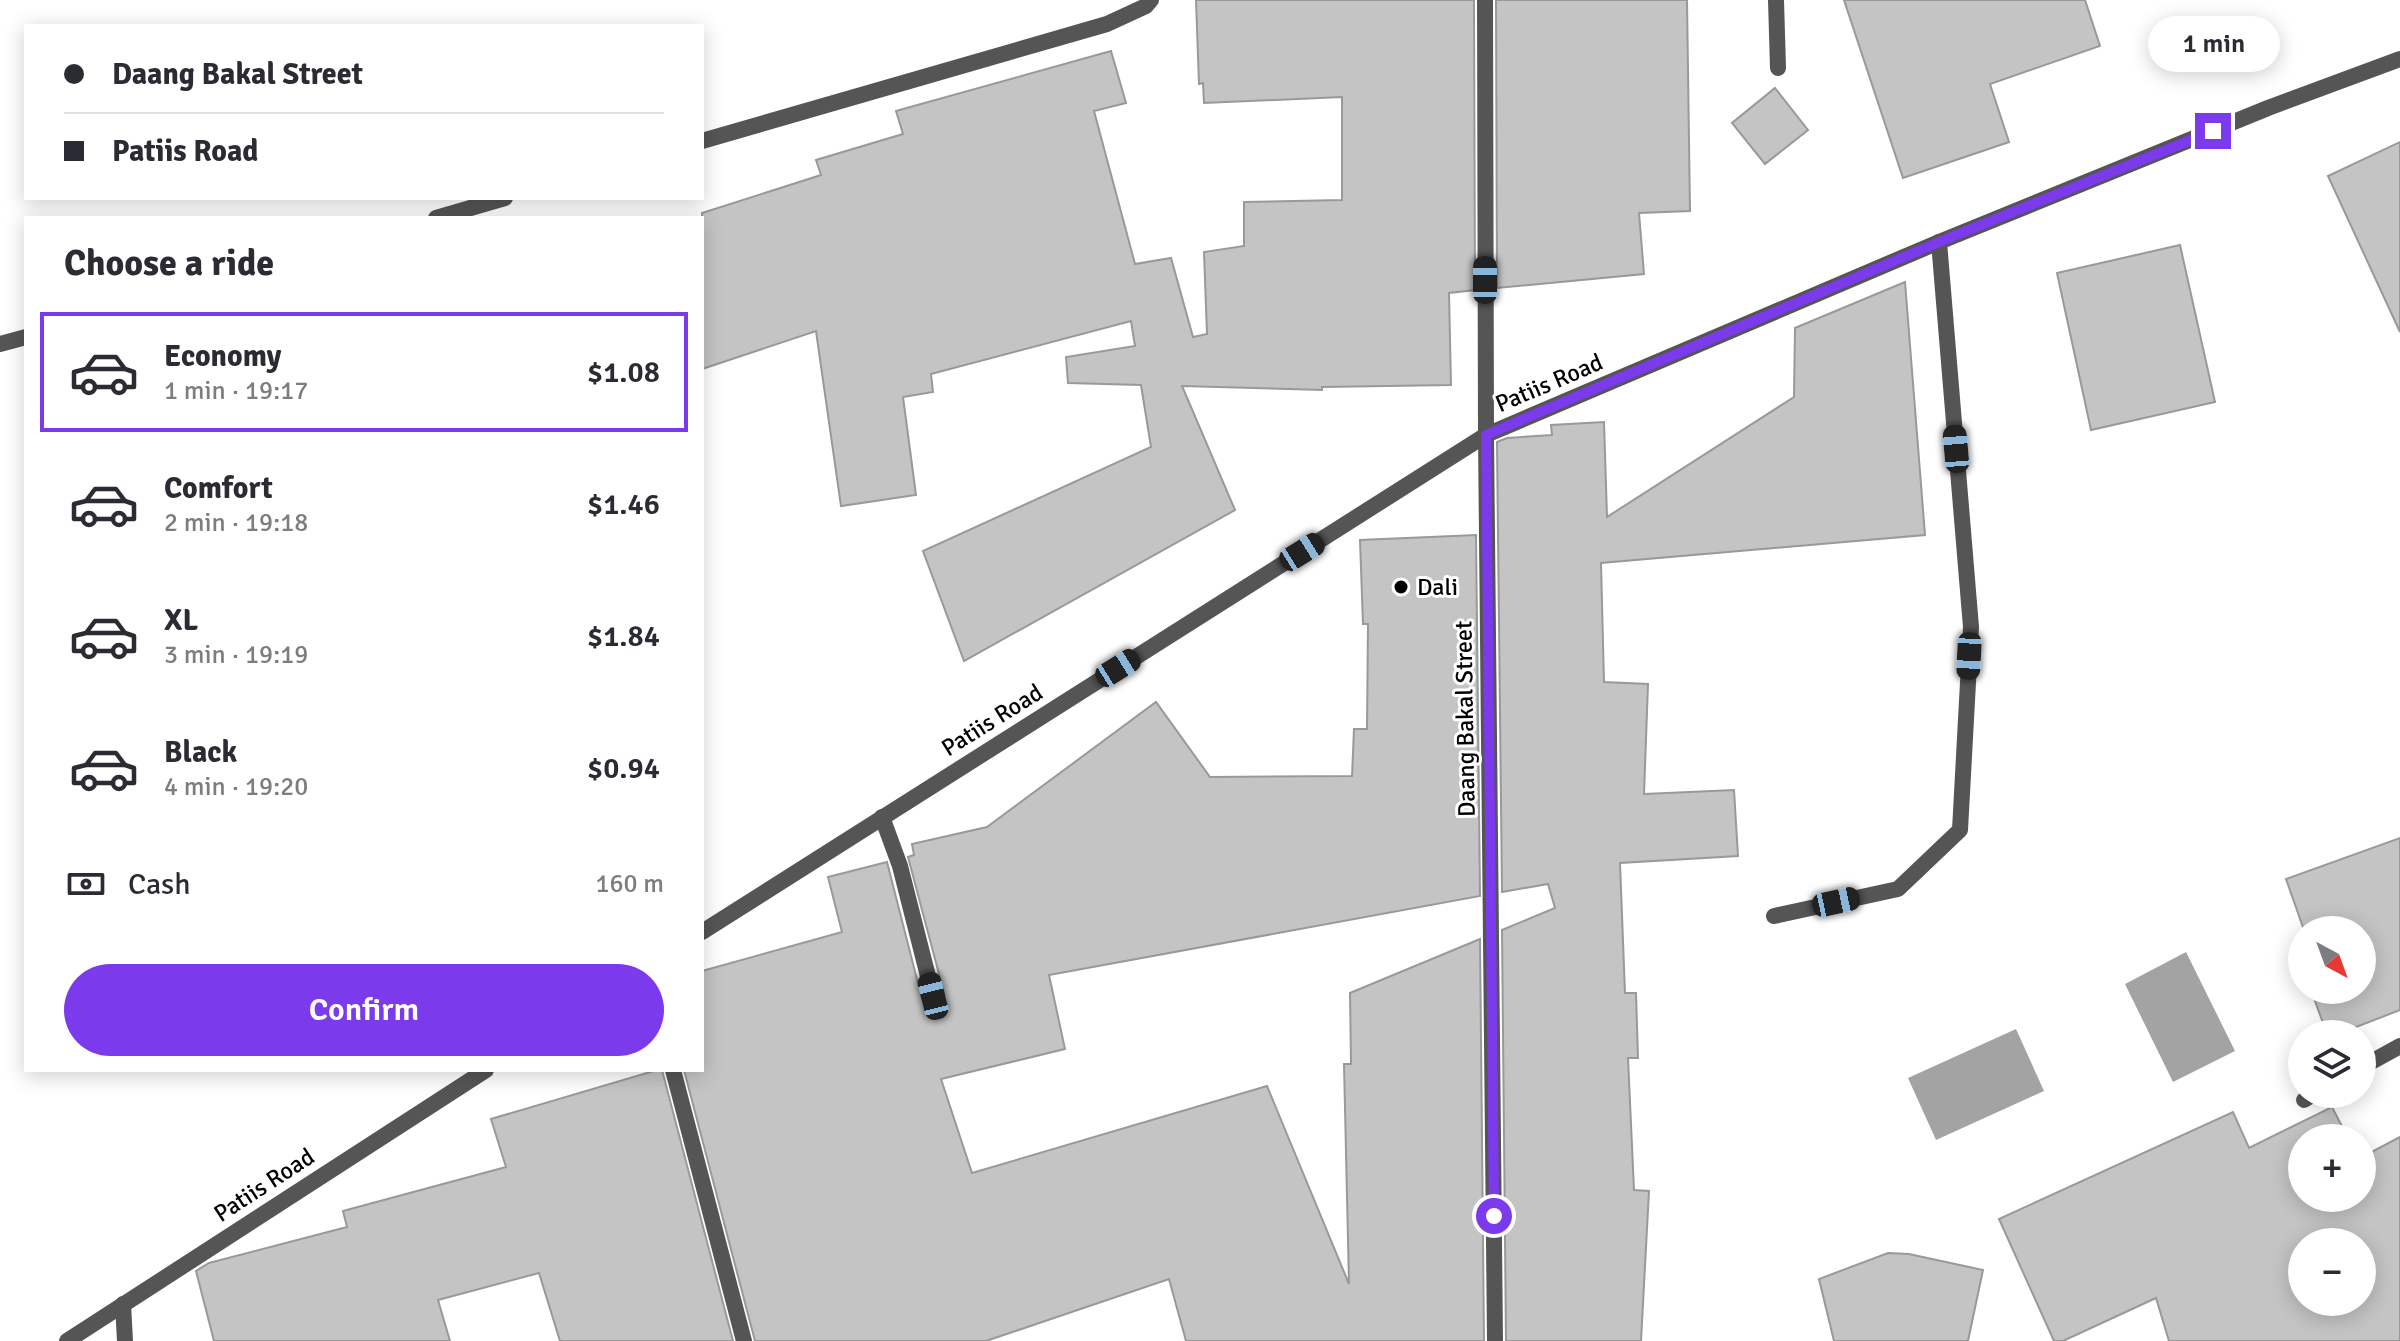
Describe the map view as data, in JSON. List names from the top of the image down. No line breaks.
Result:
{"streets":{"street":["Patiis Road","Daang Bakal Street"]},"crossings":[["Patiis Road","Daang Bakal Street"]],"places":["Dali"],"north":"bottom right","page":{"bubble":"1 min","banner":["Daang Bakal Street","Patiis Road"],"heading":"Choose a ride","list":[{"name":"Economy","note":"1 min · 19:17","value":"$1.08"},{"name":"Comfort","note":"2 min · 19:18","value":"$1.46"},{"name":"XL","note":"3 min · 19:19","value":"$1.84"},{"name":"Black","note":"4 min · 19:20","value":"$0.94"}],"pay":["Cash","160 m"],"map_buttons":["+","−"],"buttons":"Confirm"}}
